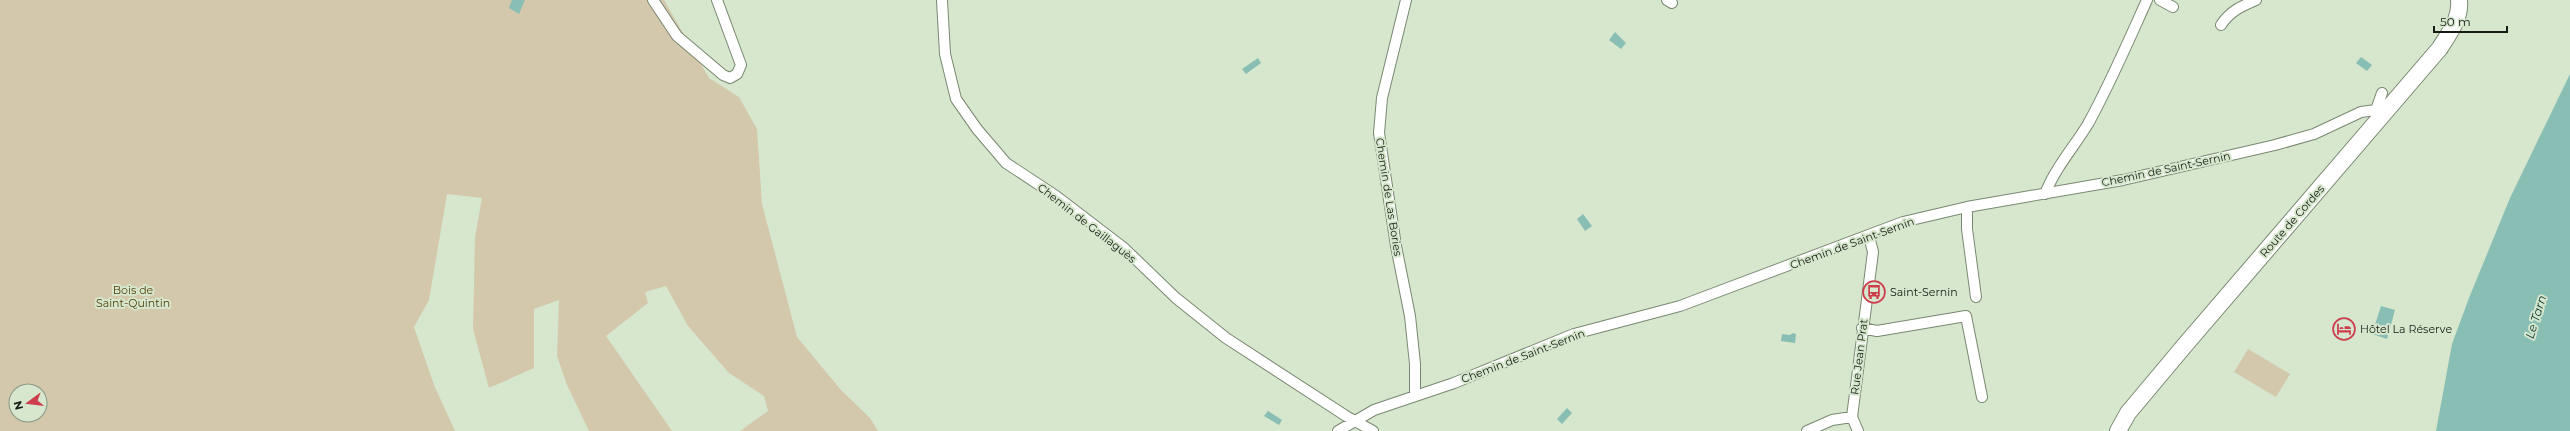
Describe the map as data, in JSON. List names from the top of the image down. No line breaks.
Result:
{"streets":{"main road":["Route de Cordes"],"street":["Chemin de Saint-Sernin","Chemin de Las Bories","Chemin de Gaillaguès","Rue Jean Prat"]},"crossings":[["Chemin de Saint-Sernin","Chemin de Las Bories"],["Chemin de Saint-Sernin","Route de Cordes"],["Chemin de Saint-Sernin","Chemin de Gaillaguès"],["Chemin de Saint-Sernin","Rue Jean Prat"]],"water":["Le Tarn"],"parks":["Bois de Saint-Quintin"],"places":{"bus stop":["Saint-Sernin"],"hotel":["Hôtel La Réserve"]},"scale_bar":"50 m","north":"left"}
